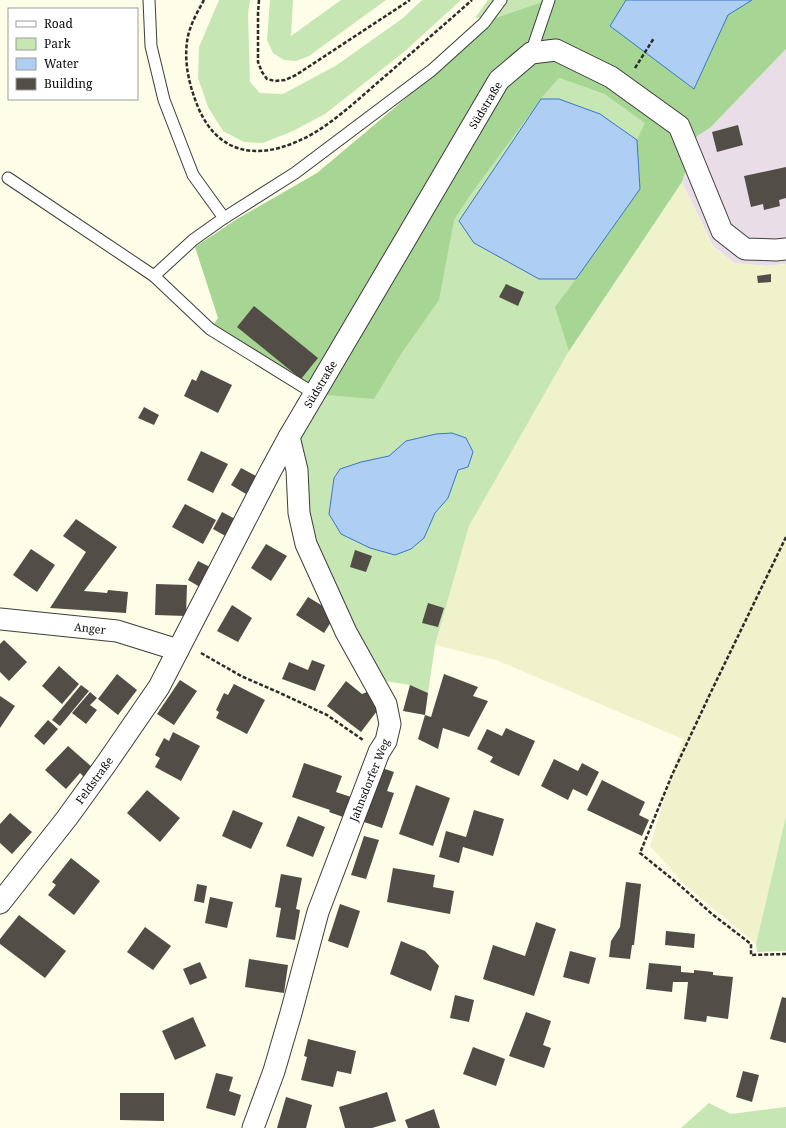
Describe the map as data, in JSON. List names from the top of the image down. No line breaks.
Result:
{"streets":{"street":["Südstraße","Anger","Feldstraße","Jahnsdorfer Weg"]},"crossings":[["Südstraße","Feldstraße"],["Südstraße","Jahnsdorfer Weg"],["Anger","Feldstraße"]],"legend":["Road","Park","Water","Building"]}
